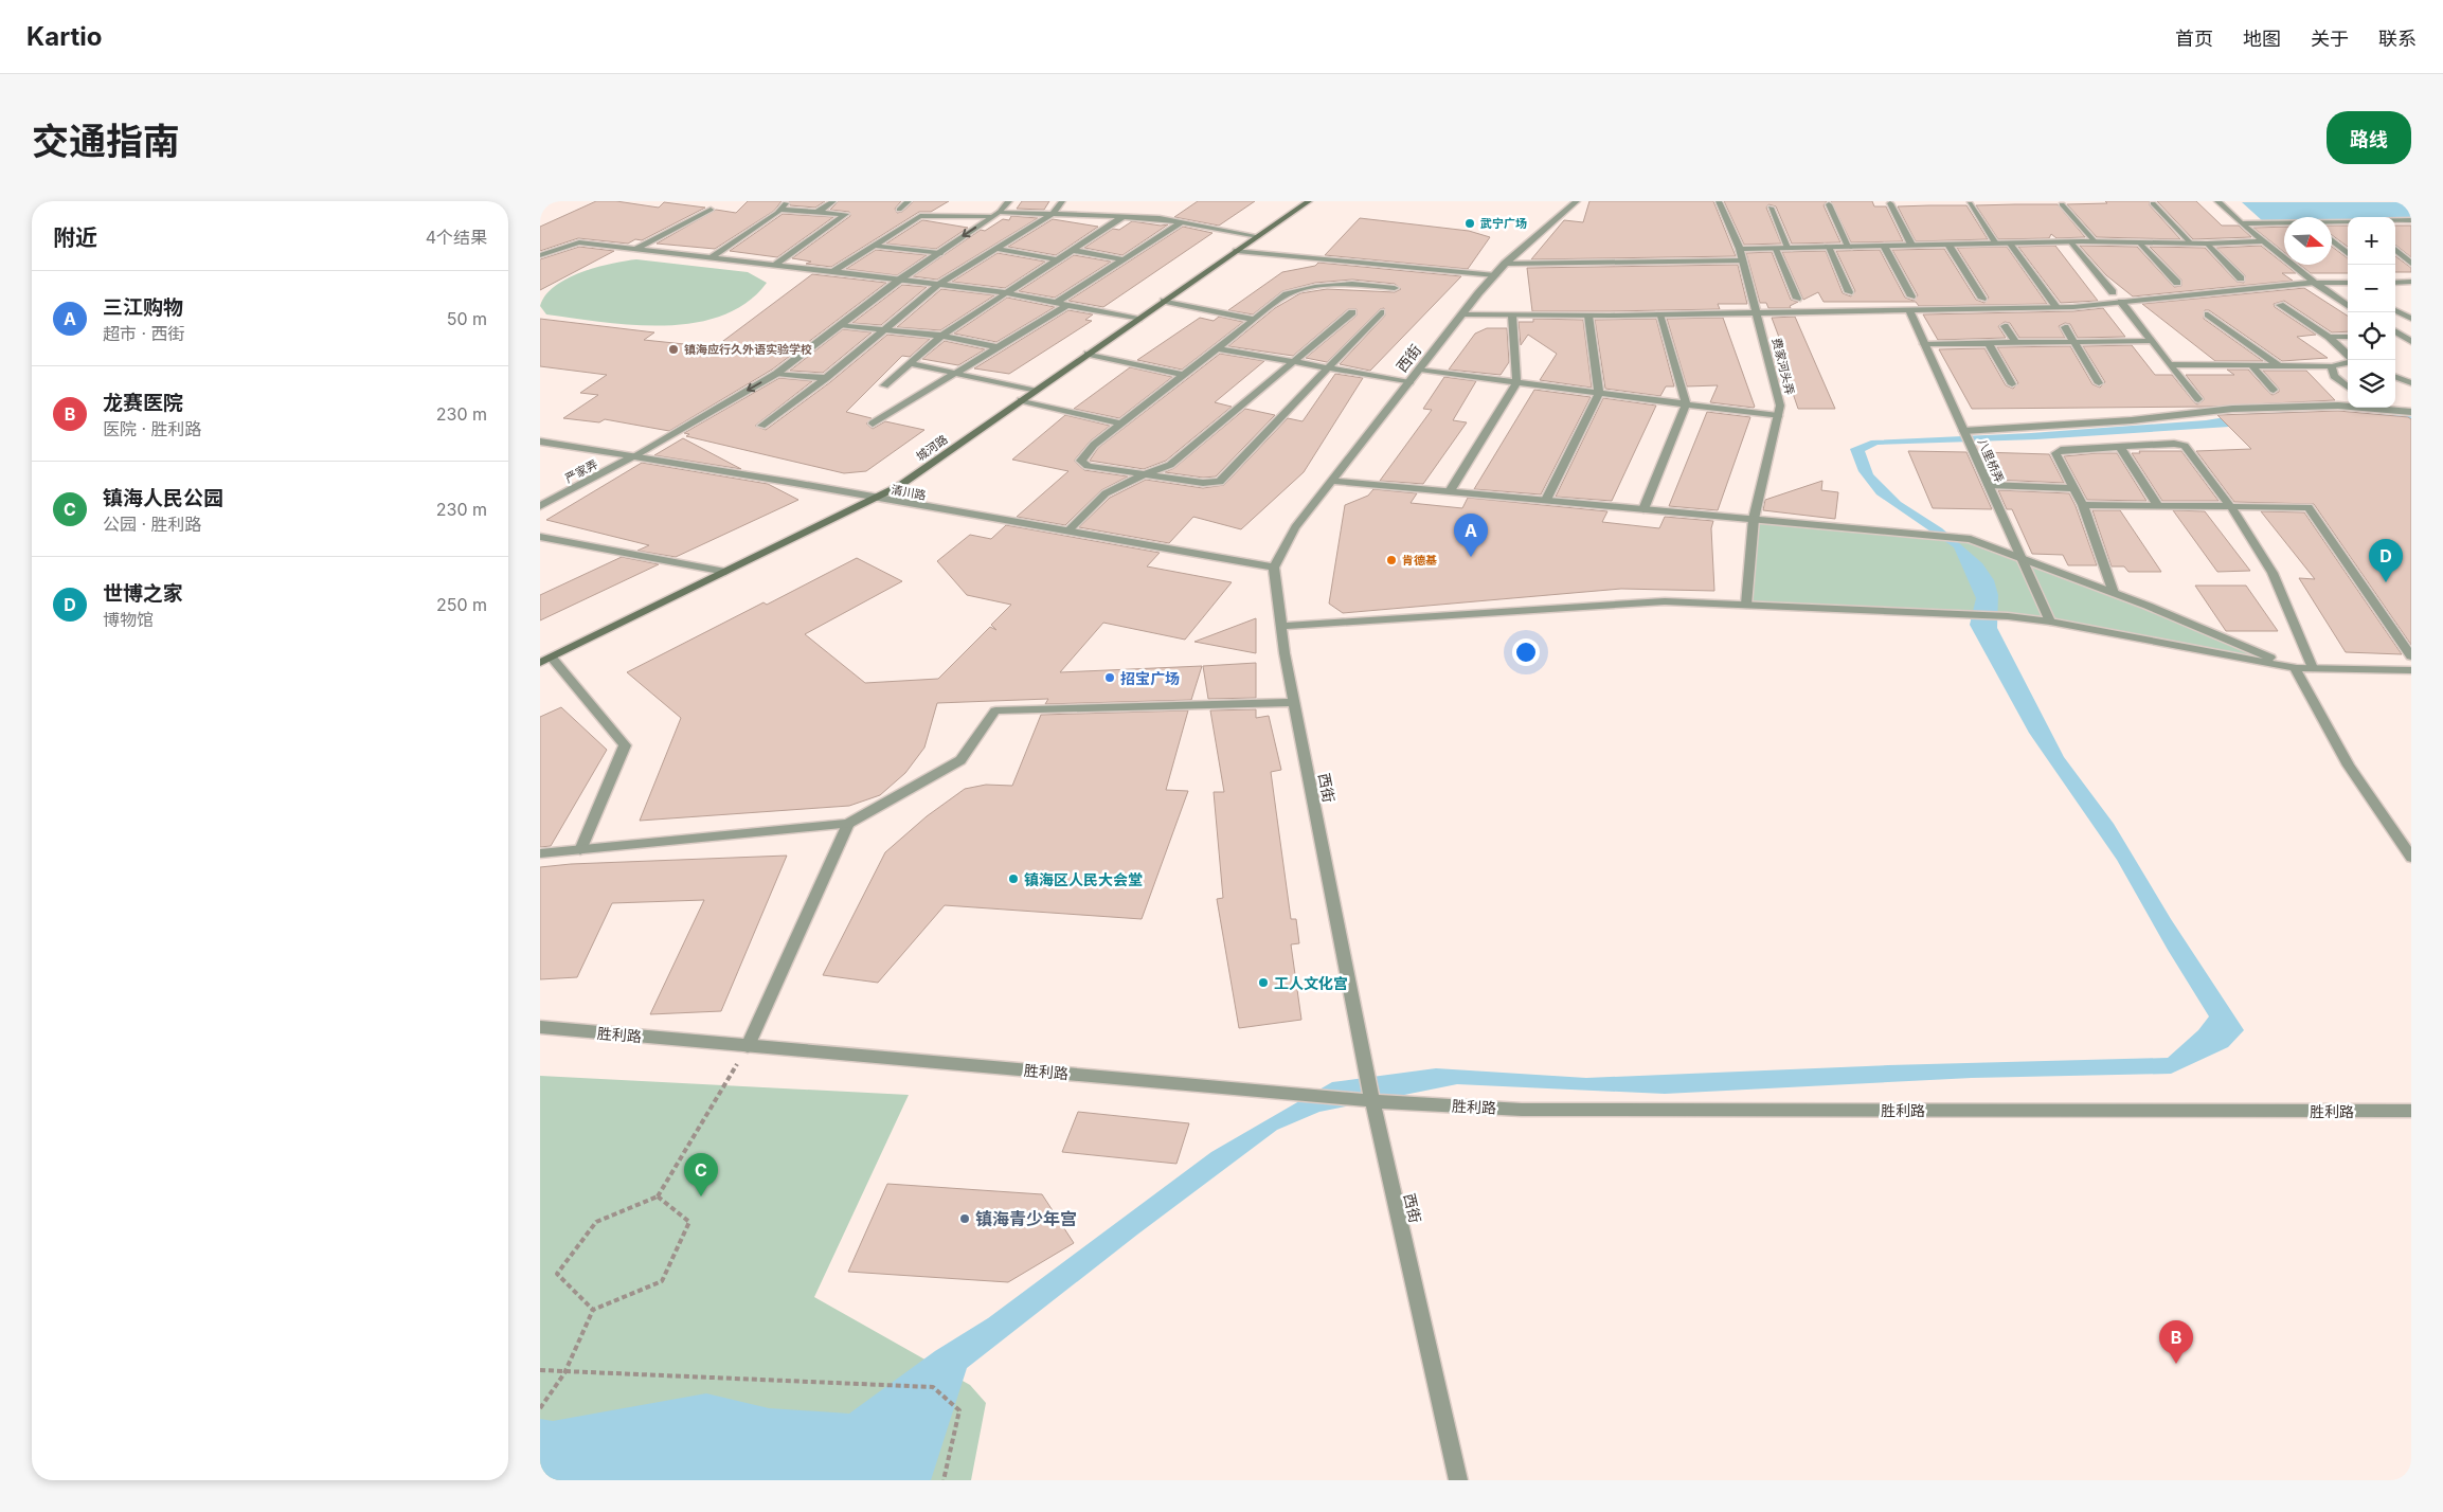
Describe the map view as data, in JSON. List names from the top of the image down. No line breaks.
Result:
{"streets":{"main road":["城河路"],"street":["西街","费家河头弄","八里桥弄","严家弄","清川路","胜利路"]},"crossings":[["西街","清川路"],["西街","胜利路"],["城河路","清川路"],["严家弄","清川路"]],"places":["武宁广场","镇海应行久外语实验学校","肯德基","招宝广场","镇海区人民大会堂","工人文化宫","镇海青少年宫"],"north":"right","page":{"header":"Kartio","nav":["首页","地图","关于","联系"],"title":"交通指南","buttons":"路线","heading":["附近","4个结果"],"map_buttons":["+","−"],"list":[{"mark":"A","name":"三江购物","note":"超市 · 西街","value":"50 m"},{"mark":"B","name":"龙赛医院","note":"医院 · 胜利路","value":"230 m"},{"mark":"C","name":"镇海人民公园","note":"公园 · 胜利路","value":"230 m"},{"mark":"D","name":"世博之家","note":"博物馆","value":"250 m"}],"pins":["A","D","C","B"]}}
